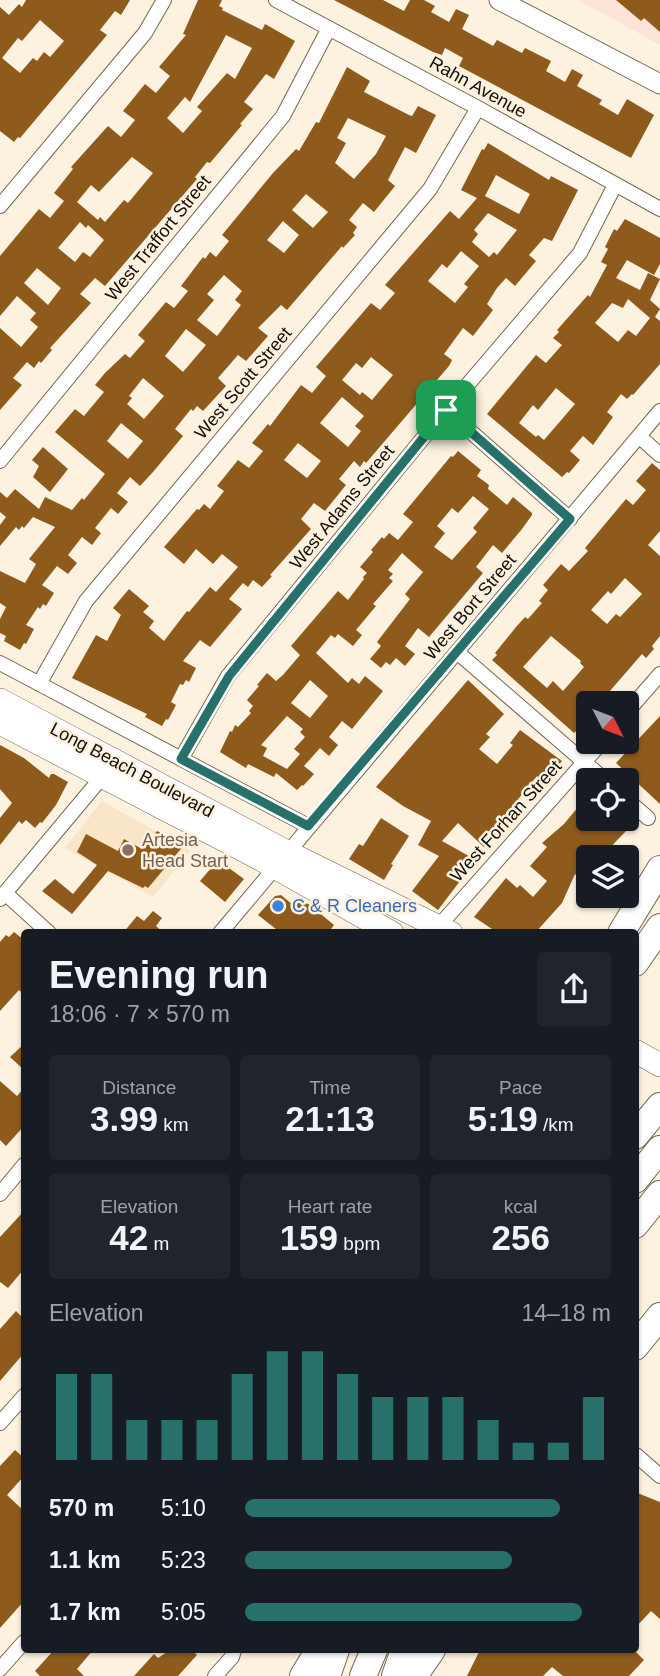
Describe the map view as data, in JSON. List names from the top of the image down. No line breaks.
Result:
{"streets":{"main road":["Long Beach Boulevard"],"street":["Rahn Avenue","West Traffort Street","West Scott Street","West Adams Street","West Bort Street","West Forhan Street"]},"crossings":[["Rahn Avenue","West Traffort Street"],["Rahn Avenue","West Scott Street"],["Rahn Avenue","West Adams Street"],["West Bort Street","Long Beach Boulevard"]],"places":["Artesia Head Start","C & R Cleaners"],"north":"bottom right","page":{"heading":["Evening run","18:06 · 7 × 570 m"],"stats":[["Distance","3.99 km"],["Time","21:13"],["Pace","5:19 /km"],["Elevation","42 m"],["Heart rate","159 bpm"],["kcal","256"]],"chart":["Elevation","14–18 m"],"list":[{"name":"570 m","note":"5:10"},{"name":"1.1 km","note":"5:23"},{"name":"1.7 km","note":"5:05"}]}}
